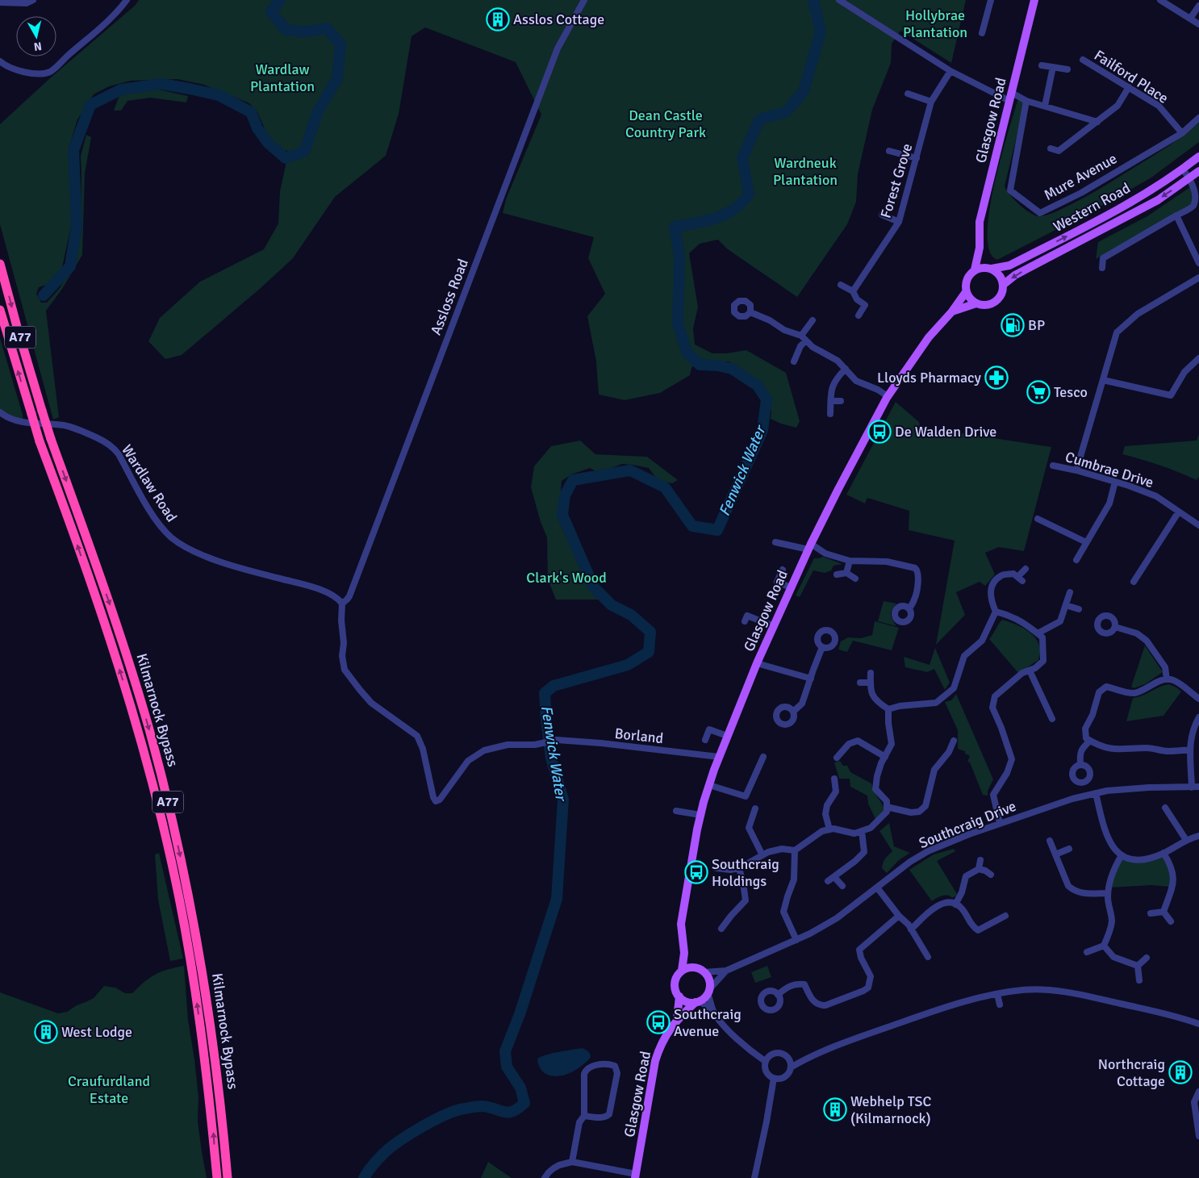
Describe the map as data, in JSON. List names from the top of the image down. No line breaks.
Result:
{"streets":{"highway":["A77","Kilmarnock Bypass"],"main road":["Glasgow Road","Western Road"],"street":["Failford Place","Mure Avenue","Forest Grove","Assloss Road","Cumbrae Drive","Wardlaw Road","Borland","Southcraig Drive"]},"crossings":[["Failford Place","Mure Avenue"],["Glasgow Road","Western Road"],["Glasgow Road","Borland"],["Glasgow Road","Southcraig Drive"],["Assloss Road","Wardlaw Road"],["Assloss Road","Borland"],["Wardlaw Road","Borland"]],"water":["Fenwick Water"],"parks":["Hollybrae Plantation","Wardlaw Plantation","Dean Castle Country Park","Wardneuk Plantation","Clark's Wood","Craufurdland Estate"],"places":{"building":["Asslos Cottage","West Lodge","Northcraig Cottage","Webhelp TSC (Kilmarnock)"],"fuel station":["BP"],"pharmacy":["Lloyds Pharmacy"],"supermarket":["Tesco"],"bus stop":["De Walden Drive","Southcraig Holdings","Southcraig Avenue"]},"north":"bottom"}
